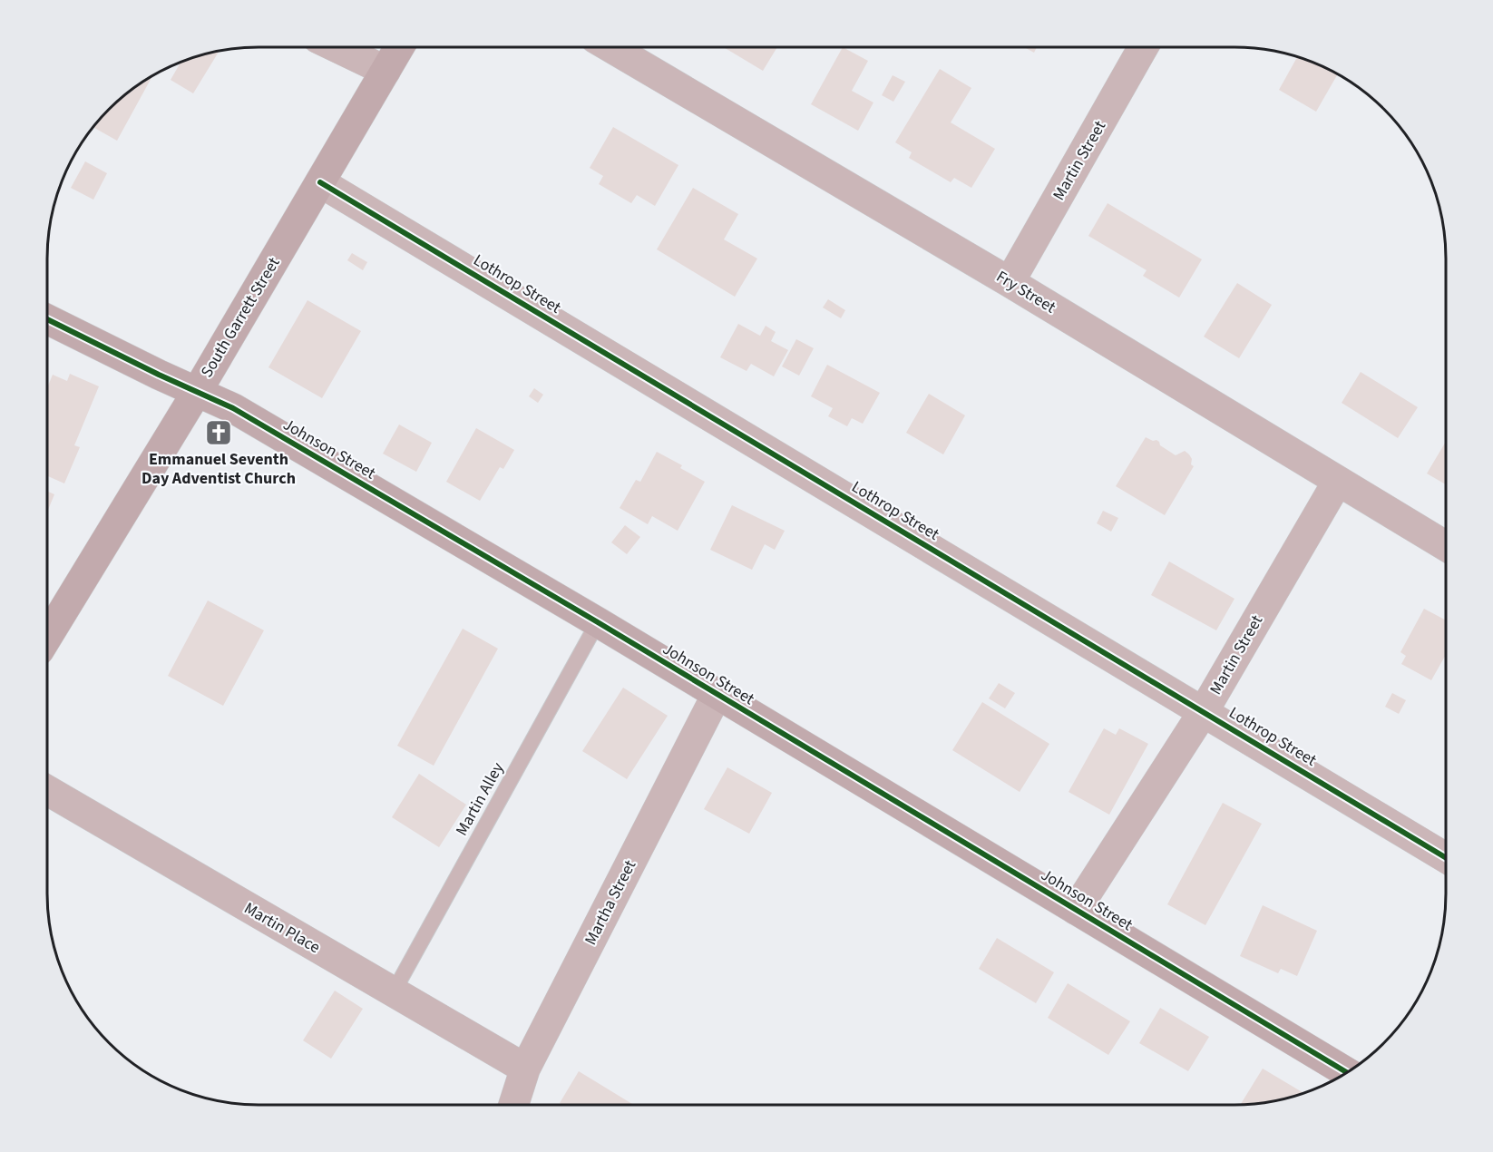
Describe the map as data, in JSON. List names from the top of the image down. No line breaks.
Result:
{"streets":{"street":["Martin Street","Lothrop Street","Fry Street","South Garrett Street","Johnson Street","Martha Street","Martin Place"],"lane":["Martin Alley"]},"crossings":[["Martin Street","Lothrop Street"],["Martin Street","Fry Street"],["Martin Street","Johnson Street"],["Lothrop Street","South Garrett Street"],["South Garrett Street","Johnson Street"],["Johnson Street","Martin Alley"],["Johnson Street","Martha Street"],["Martin Alley","Martin Place"],["Martha Street","Martin Place"]],"places":{"church":["Emmanuel Seventh Day Adventist Church"]}}
